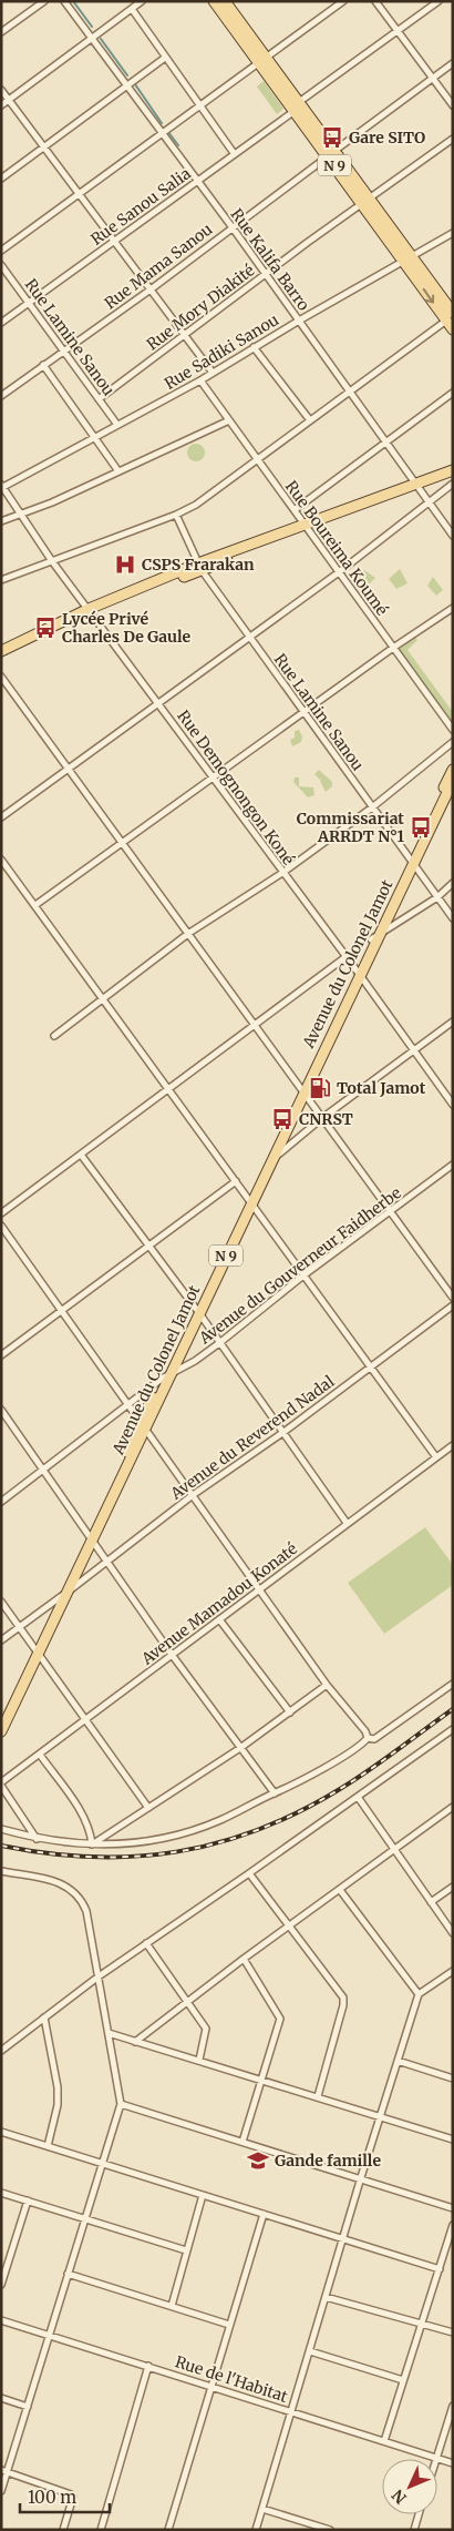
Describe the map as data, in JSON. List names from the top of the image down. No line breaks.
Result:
{"streets":{"main road":["N 9","Avenue du Colonel Jamot"],"street":["Rue Sanou Salia","Rue Kalifa Barro","Rue Mama Sanou","Rue Mory Diakité","Rue Lamine Sanou","Rue Sadiki Sanou","Rue Boureima Koumé","Rue Demognongon Koné","Avenue du Gouverneur Faidherbe","Avenue du Reverend Nadal","Avenue Mamadou Konaté","Rue de l'Habitat"]},"crossings":[["N 9","Rue Sanou Salia"],["N 9","Rue Mama Sanou"],["N 9","Rue Mory Diakité"],["N 9","Rue Sadiki Sanou"],["Rue Sanou Salia","Rue Kalifa Barro"],["Rue Sanou Salia","Rue Lamine Sanou"],["Rue Kalifa Barro","Rue Mama Sanou"],["Rue Kalifa Barro","Rue Mory Diakité"],["Rue Kalifa Barro","Rue Sadiki Sanou"],["Rue Mama Sanou","Rue Lamine Sanou"],["Rue Mory Diakité","Rue Lamine Sanou"],["Rue Lamine Sanou","Rue Sadiki Sanou"],["Rue Lamine Sanou","Avenue du Colonel Jamot"],["Rue Sadiki Sanou","Rue Boureima Koumé"],["Rue Sadiki Sanou","Rue Demognongon Koné"],["Rue Demognongon Koné","Avenue du Colonel Jamot"],["Avenue du Colonel Jamot","Avenue du Gouverneur Faidherbe"],["Avenue du Colonel Jamot","Avenue du Reverend Nadal"]],"places":{"bus stop":["Gare SITO","Lycée Privé Charles De Gaule","Commissariat ARRDT N°1","CNRST"],"hospital":["CSPS Frarakan"],"fuel station":["Total Jamot"],"school or university":["Gande famille"]},"scale_bar":"100 m","north":"bottom left"}
